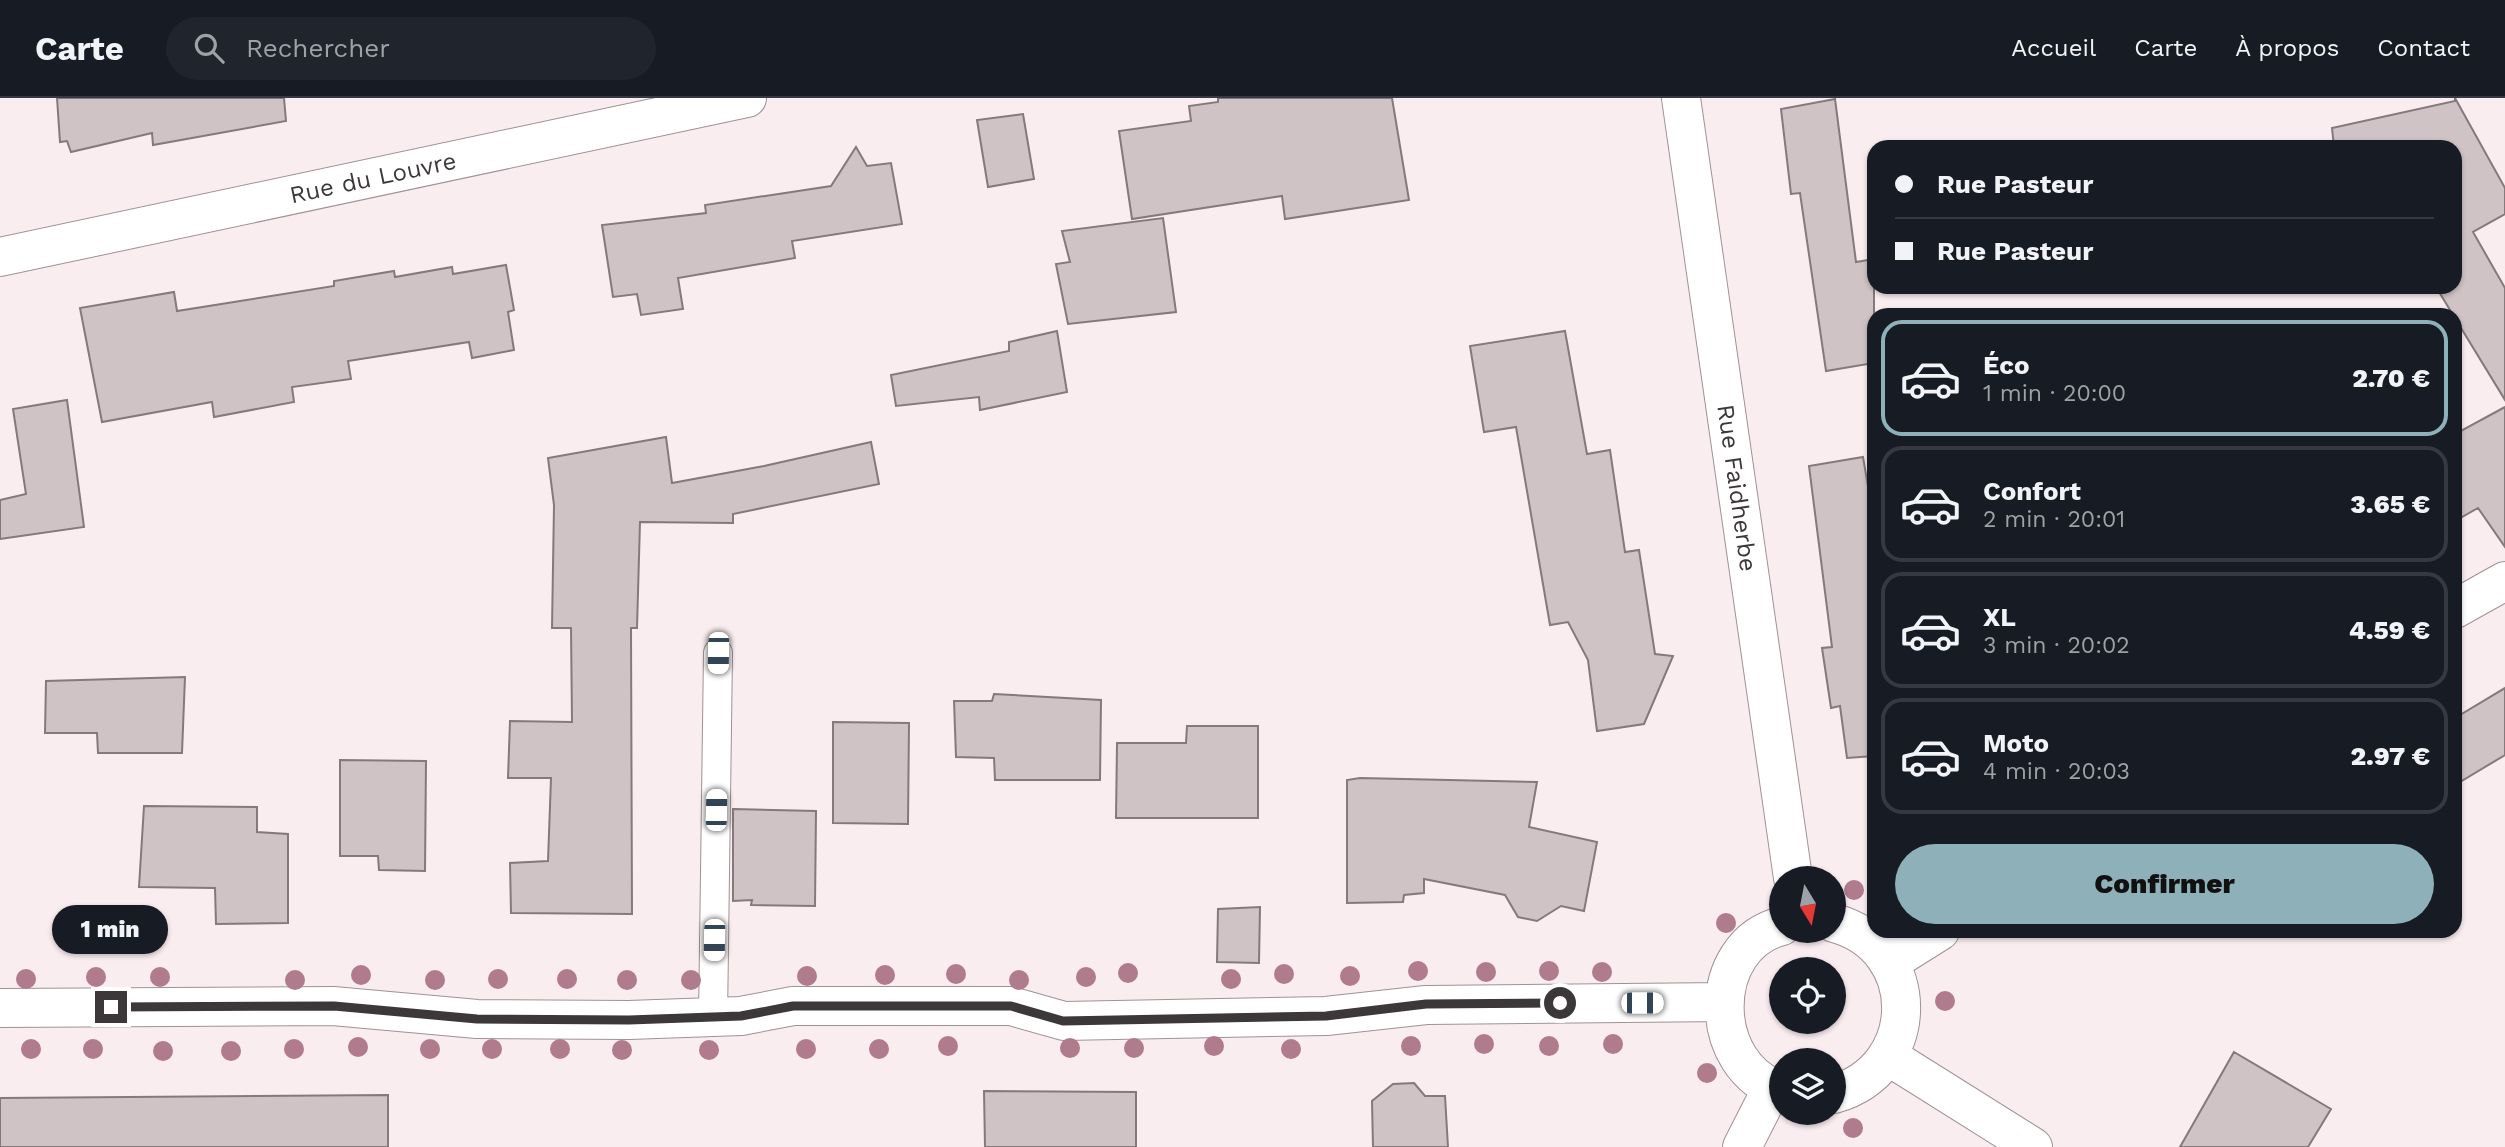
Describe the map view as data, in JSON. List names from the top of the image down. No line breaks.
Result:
{"streets":{"street":["Rue du Louvre","Rue Faidherbe"]},"north":"bottom","page":{"header":"Carte","search":"Rechercher","nav":["Accueil","Carte","À propos","Contact"],"banner":["Rue Pasteur","Rue Pasteur"],"list":[{"name":"Éco","note":"1 min · 20:00","value":"2.70 €"},{"name":"Confort","note":"2 min · 20:01","value":"3.65 €"},{"name":"XL","note":"3 min · 20:02","value":"4.59 €"},{"name":"Moto","note":"4 min · 20:03","value":"2.97 €"}],"buttons":"Confirmer","bubble":"1 min"}}
